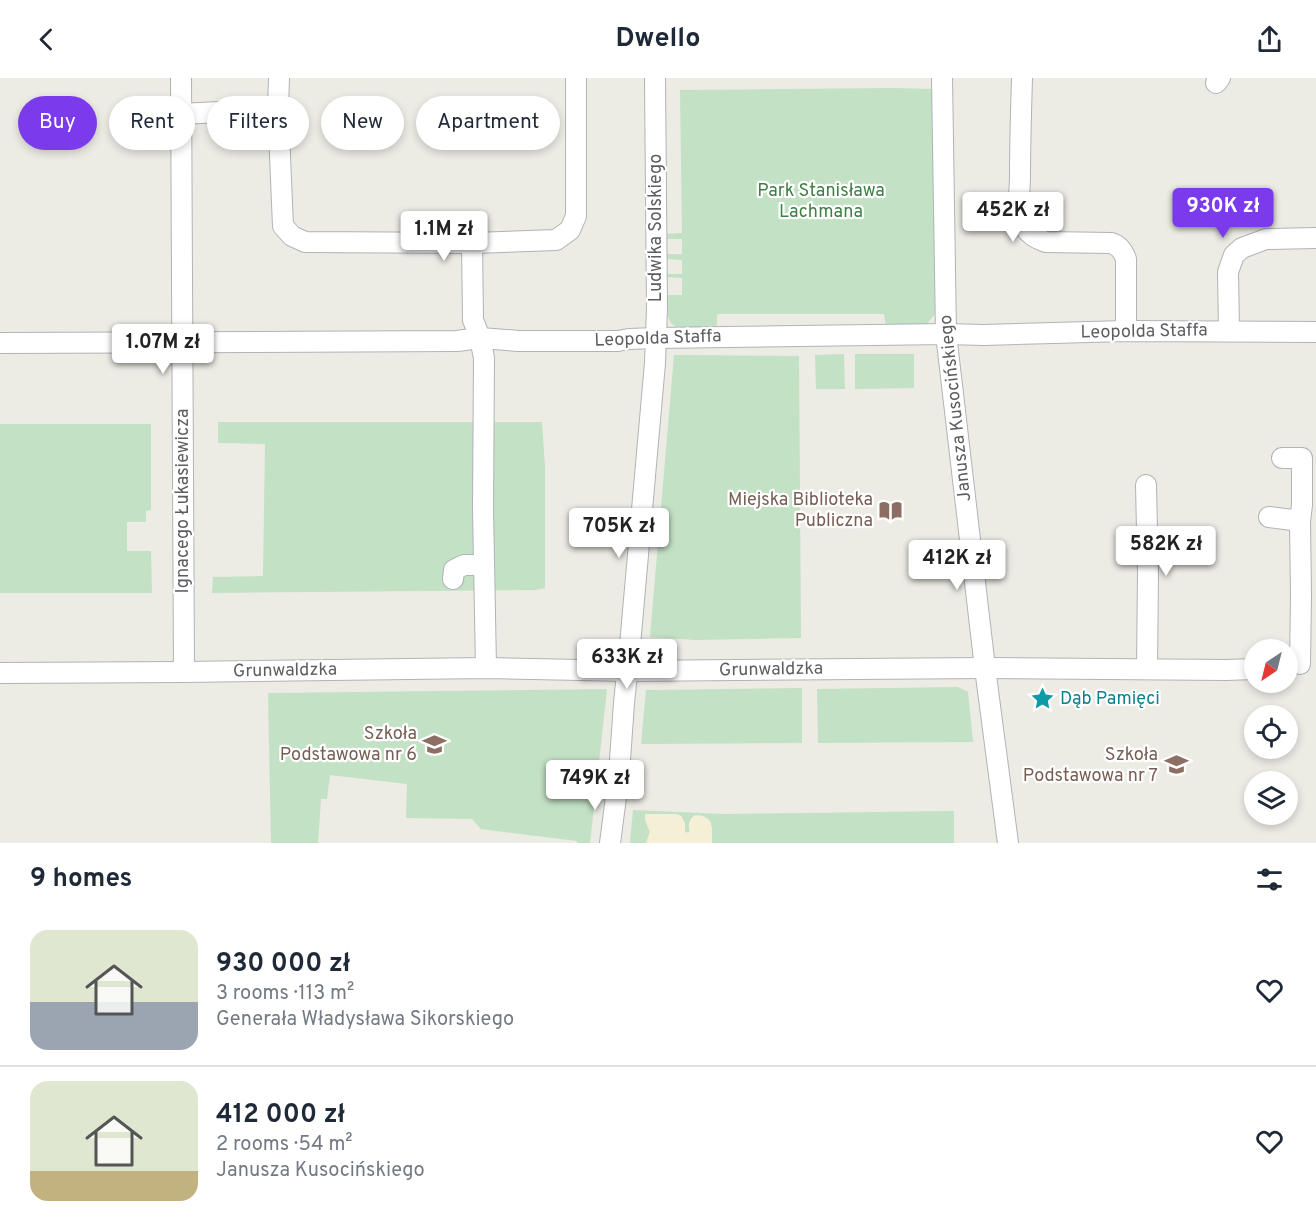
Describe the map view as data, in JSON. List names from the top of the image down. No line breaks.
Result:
{"streets":{"street":["Ludwika Solskiego","Leopolda Staffa","Janusza Kusocińskiego","Ignacego Łukasiewicza","Grunwaldzka"]},"crossings":[["Ludwika Solskiego","Leopolda Staffa"],["Ludwika Solskiego","Grunwaldzka"],["Leopolda Staffa","Janusza Kusocińskiego"],["Leopolda Staffa","Ignacego Łukasiewicza"],["Janusza Kusocińskiego","Grunwaldzka"],["Ignacego Łukasiewicza","Grunwaldzka"]],"parks":["Park Stanisława Lachmana"],"places":{"library":["Miejska Biblioteka Publiczna"],"place":["Dąb Pamięci"],"school or university":["Szkoła Podstawowa nr 6","Szkoła Podstawowa nr 7"]},"north":"bottom left","page":{"header":"Dwello","chip":["Buy","Rent","Filters","New","Apartment"],"price":["930K zł","452K zł","1.1M zł","1.07M zł","705K zł","582K zł","412K zł","633K zł","749K zł"],"heading":"9 homes","list":[{"name":"930 000 zł","note":"3 rooms · 113 m² · Generała Władysława Sikorskiego"},{"name":"412 000 zł","note":"2 rooms · 54 m² · Janusza Kusocińskiego"}]}}
